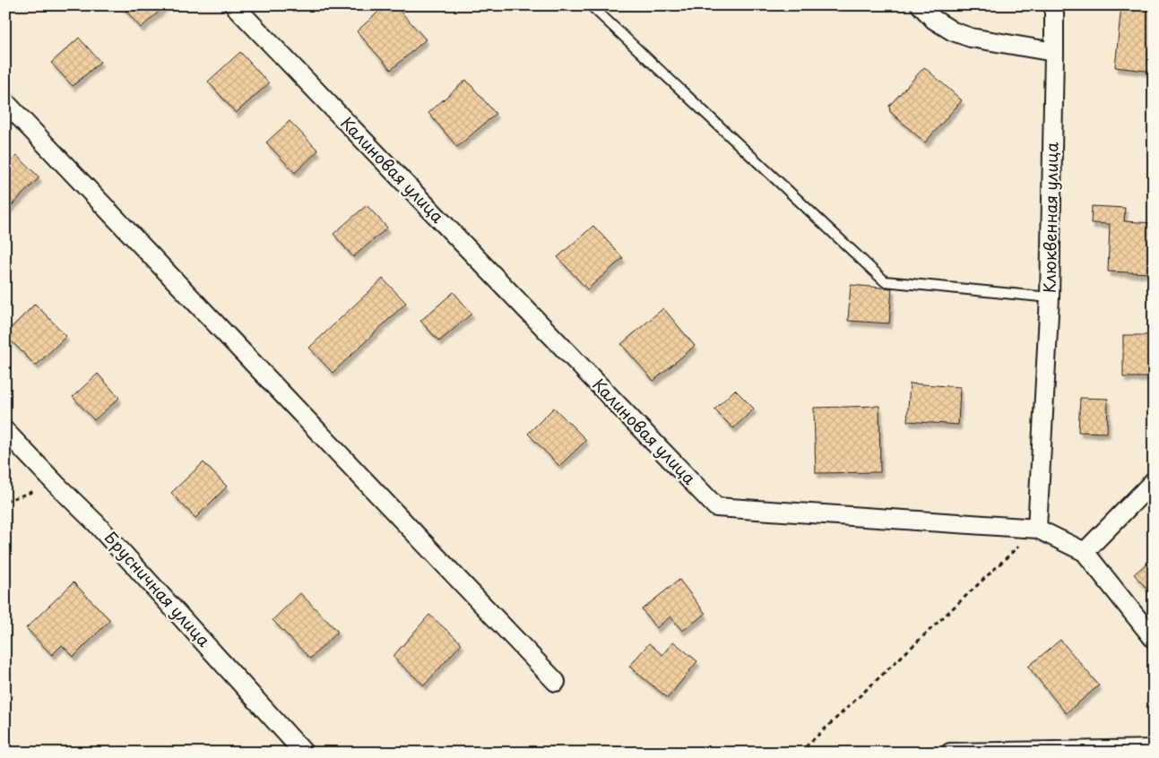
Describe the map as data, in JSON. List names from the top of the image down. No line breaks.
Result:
{"streets":{"street":["Калиновая улица","Клюквенная улица","Брусничная улица"]},"crossings":[["Калиновая улица","Клюквенная улица"]]}
